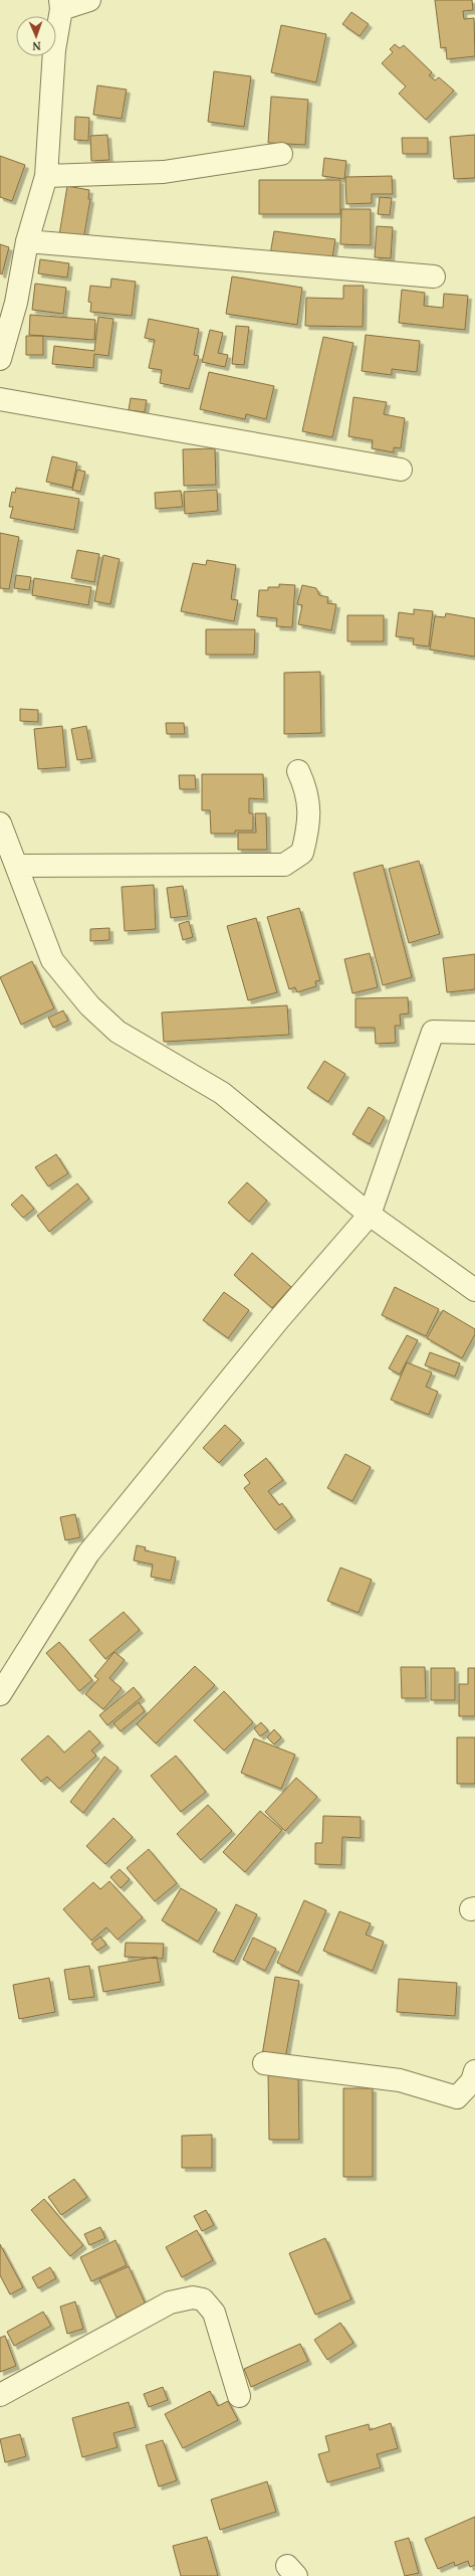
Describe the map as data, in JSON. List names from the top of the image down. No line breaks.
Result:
{"north":"bottom"}
